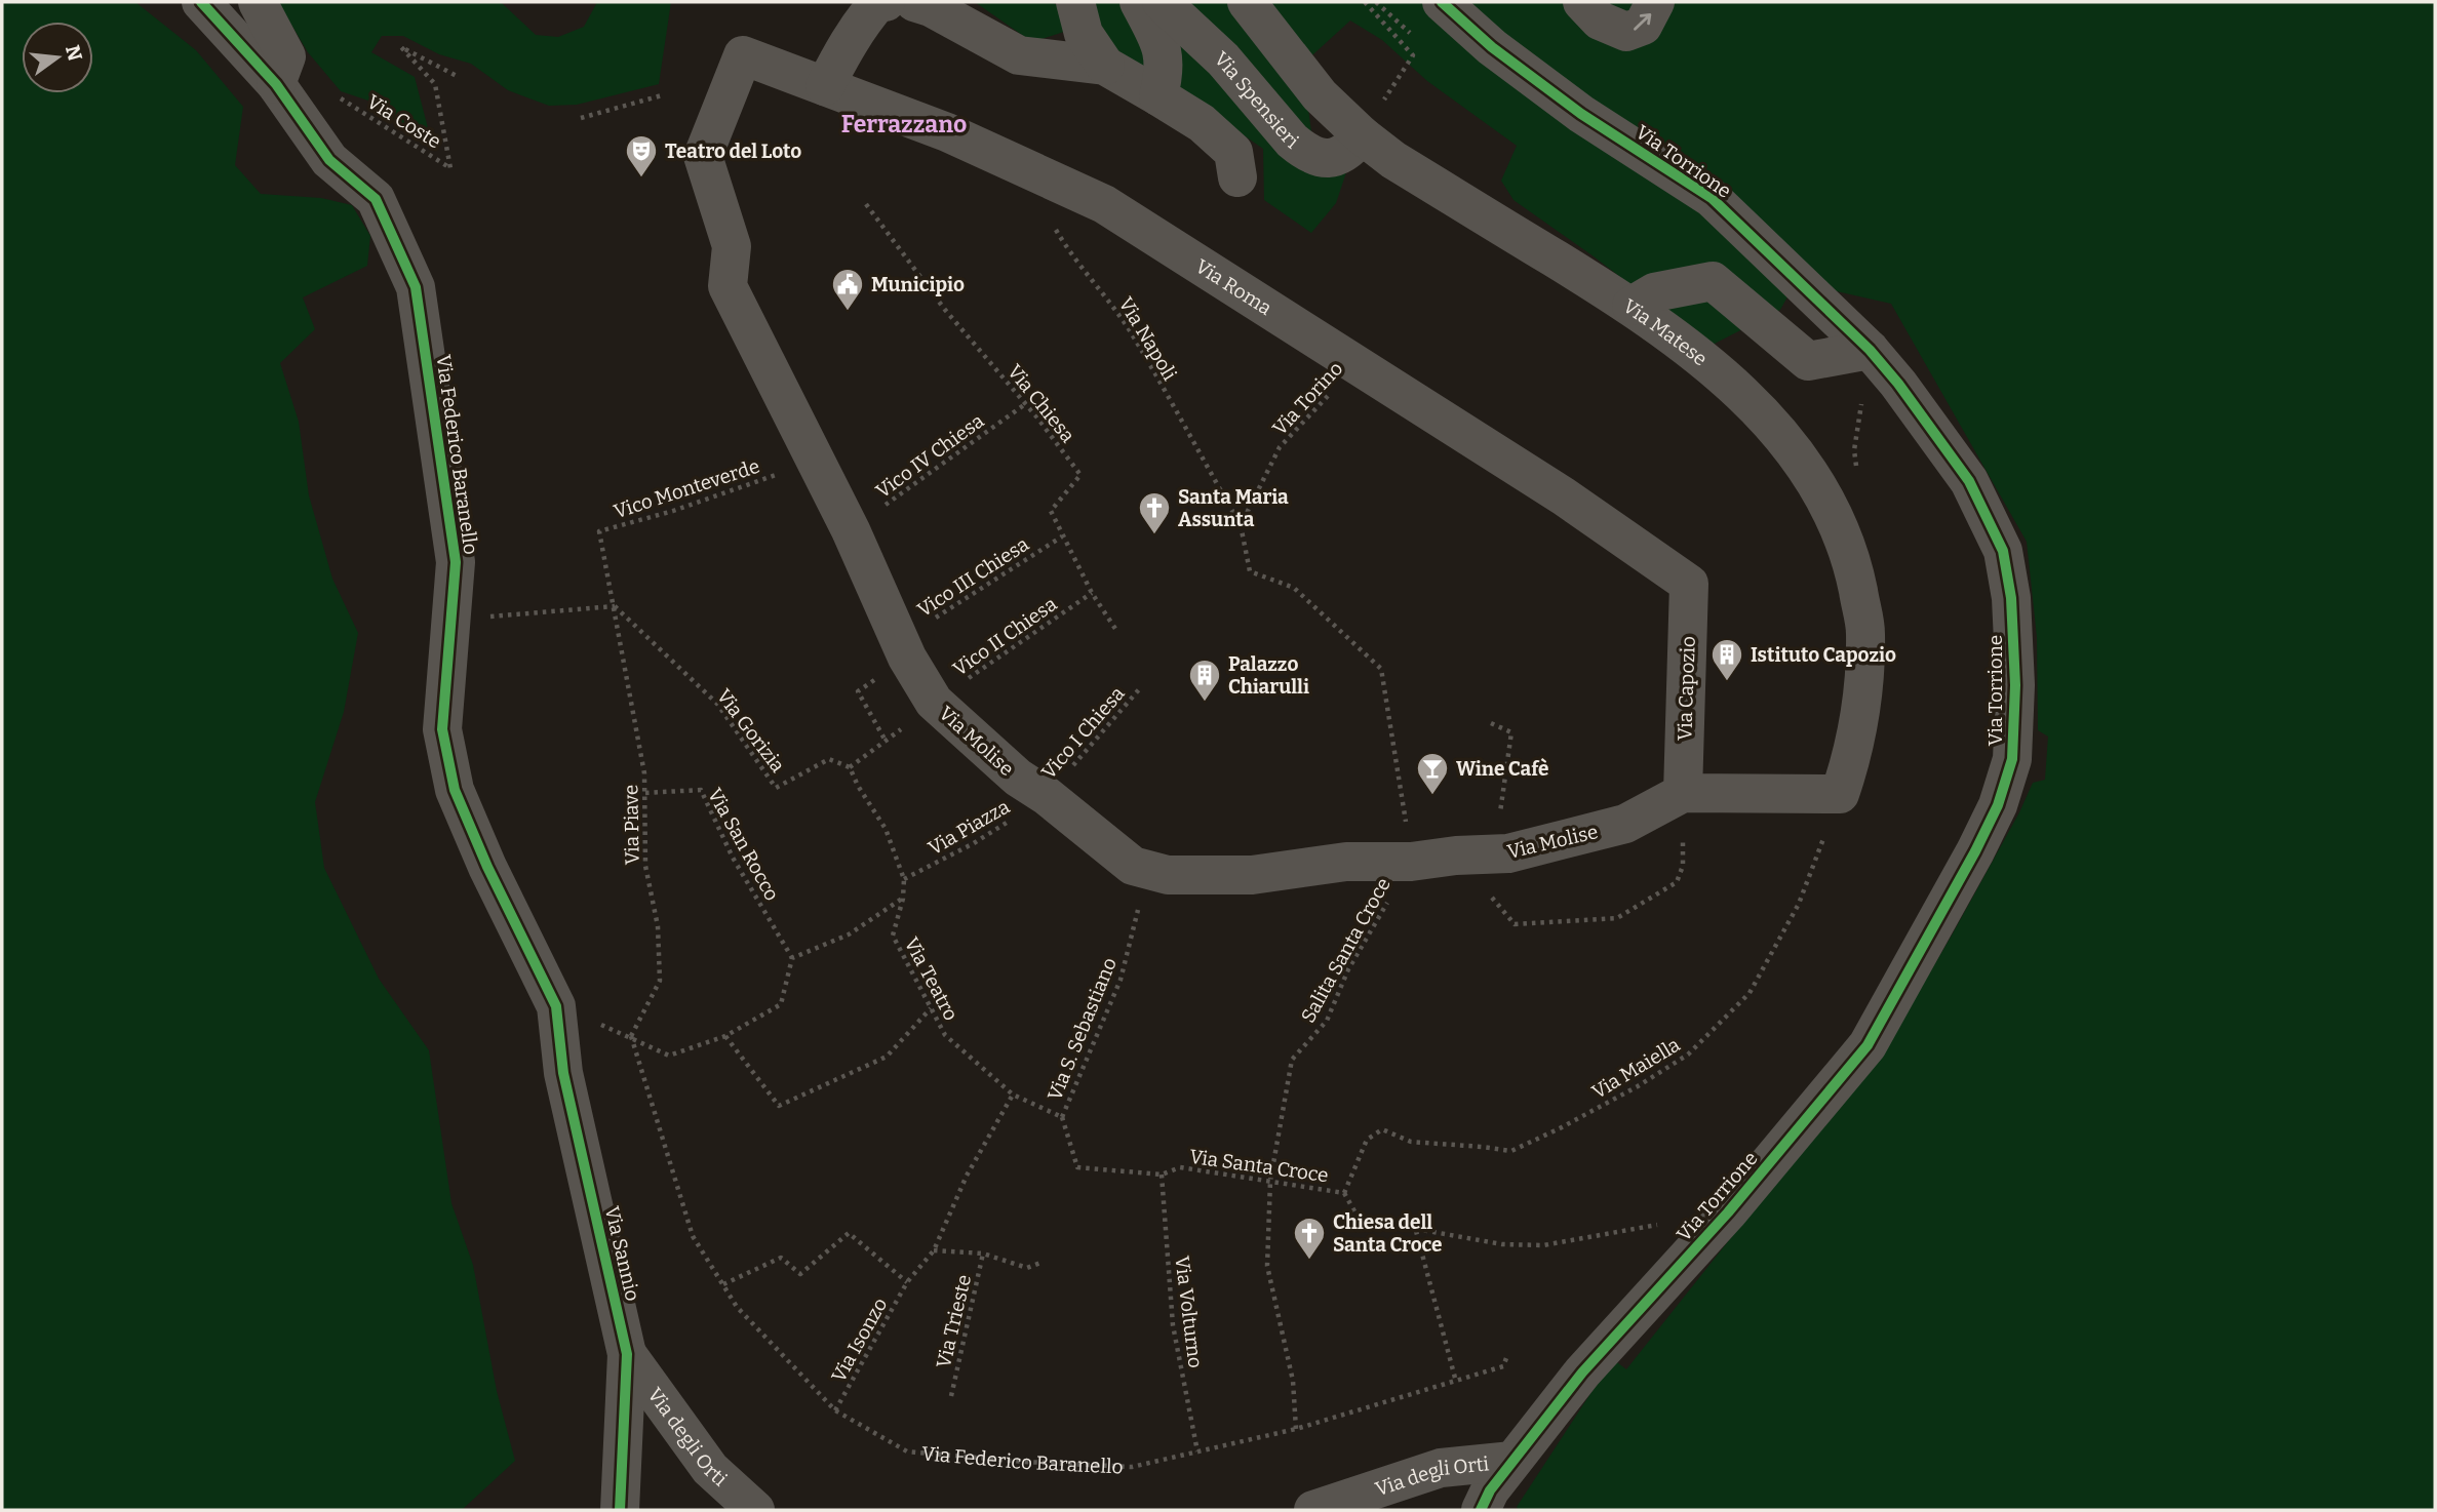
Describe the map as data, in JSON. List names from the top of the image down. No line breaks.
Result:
{"streets":{"street":["Via Spensieri","Via Torrione","Via Roma","Via Matese","Via Federico Baranello","Via Capozio","Via Molise","Via Sannio","Via degli Orti"],"path":["Via Coste","Via Napoli","Via Torino","Via Chiesa","Vico IV Chiesa","Vico Monteverde","Vico III Chiesa","Vico II Chiesa","Via Gorizia","Vico I Chiesa","Via Piave","Via Piazza","Via San Rocco","Salita Santa Croce","Via Teatro","Via S. Sebastiano","Via Maiella","Via Santa Croce","Via Volturno","Via Trieste","Via Isonzo"]},"crossings":[["Via Spensieri","Via Matese"],["Via Coste","Via Federico Baranello"],["Via Torrione","Via degli Orti"],["Via Roma","Via Napoli"],["Via Roma","Via Torino"],["Via Roma","Via Capozio"],["Via Roma","Via Molise"],["Via Matese","Via Maiella"],["Via Napoli","Via Torino"],["Via Chiesa","Vico IV Chiesa"],["Via Chiesa","Vico III Chiesa"],["Via Chiesa","Vico II Chiesa"],["Via Federico Baranello","Via Piave"],["Via Federico Baranello","Salita Santa Croce"],["Via Federico Baranello","Via Sannio"],["Via Federico Baranello","Via Volturno"],["Via Federico Baranello","Via Isonzo"],["Vico IV Chiesa","Via Molise"],["Vico Monteverde","Via Gorizia"],["Vico Monteverde","Via Molise"],["Vico Monteverde","Via Piave"],["Vico III Chiesa","Via Molise"],["Vico II Chiesa","Via Gorizia"],["Vico II Chiesa","Via Molise"],["Via Capozio","Via Molise"],["Via Gorizia","Via Piave"],["Vico I Chiesa","Via Molise"],["Vico I Chiesa","Via Piazza"],["Via Molise","Via Piazza"],["Via Molise","Salita Santa Croce"],["Via Molise","Via S. Sebastiano"],["Via Piave","Via San Rocco"],["Via Piazza","Via Teatro"],["Salita Santa Croce","Via Santa Croce"],["Via Teatro","Via S. Sebastiano"],["Via Teatro","Via Santa Croce"],["Via Teatro","Via Isonzo"],["Via S. Sebastiano","Via Santa Croce"],["Via Maiella","Via Santa Croce"],["Via Santa Croce","Via Volturno"],["Via Sannio","Via degli Orti"]],"districts":["Ferrazzano"],"places":{"theatre":["Teatro del Loto"],"public building":["Municipio"],"church":["Santa Maria Assunta","Chiesa dell Santa Croce"],"building":["Istituto Capozio","Palazzo Chiarulli"],"bar":["Wine Cafè"]},"north":"right"}
